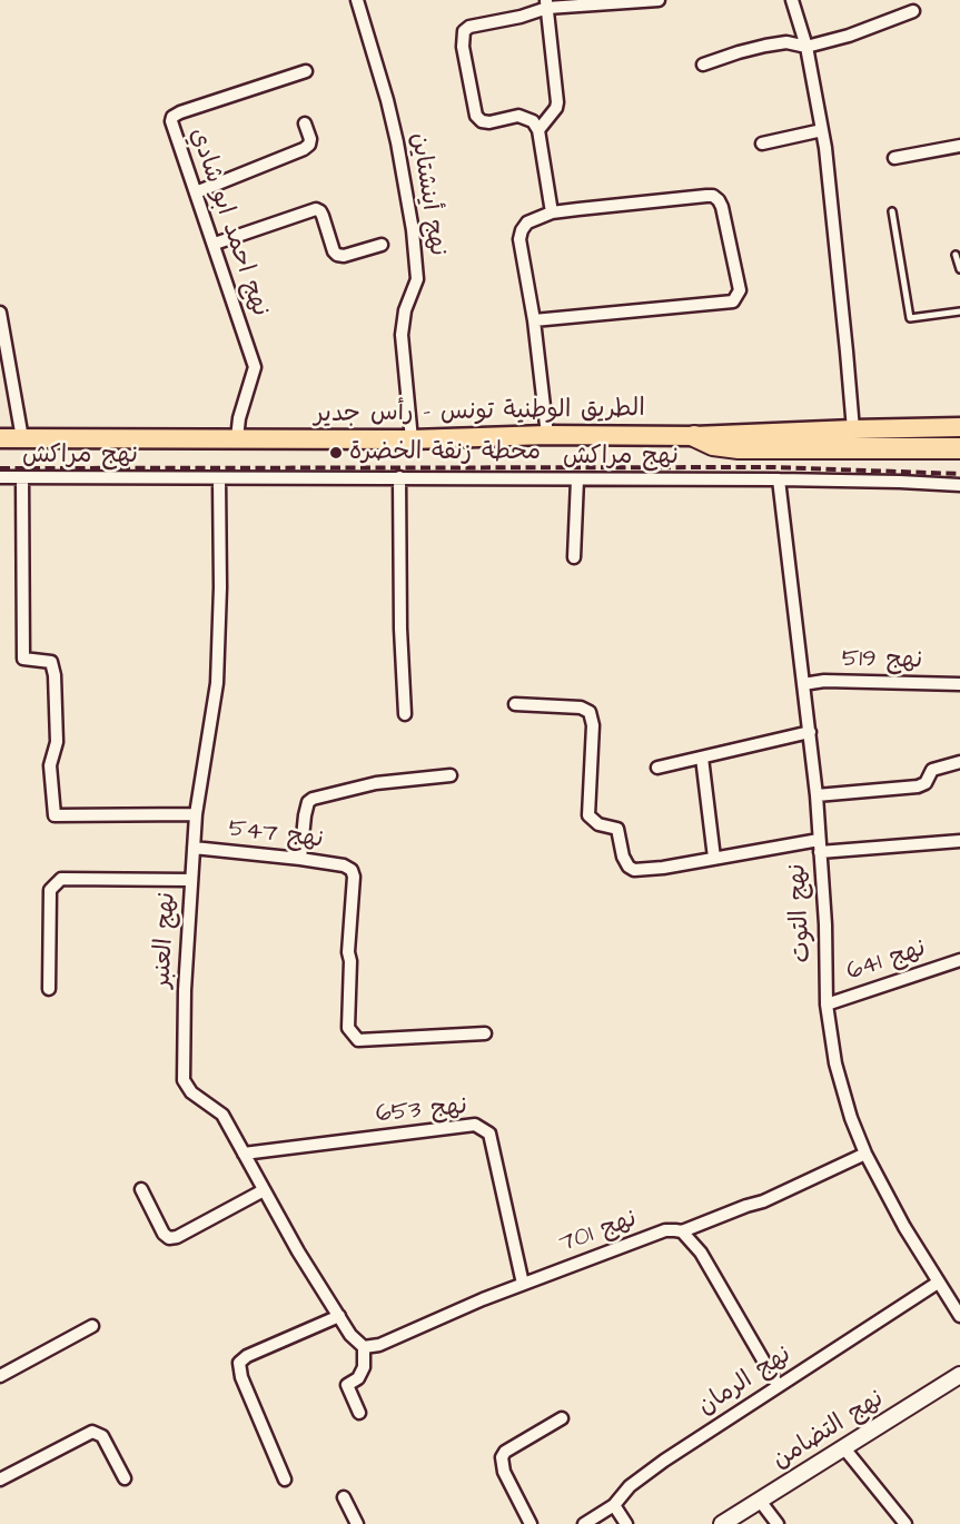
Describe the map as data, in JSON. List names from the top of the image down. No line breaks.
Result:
{"streets":{"main road":["الطريق الوطنية تونس - رأس جدير"],"street":["نهج أينشتاين","نهج احمد ابو شادي","نهج مراكش","نهج 519","نهج 547","نهج التوت","نهج العنبر","نهج 641","نهج 653","نهج 701","نهج الرمان","نهج التضامن"]},"crossings":[["نهج أينشتاين","الطريق الوطنية تونس - رأس جدير"],["نهج احمد ابو شادي","الطريق الوطنية تونس - رأس جدير"],["نهج مراكش","نهج التوت"],["نهج مراكش","نهج العنبر"],["نهج 519","نهج التوت"],["نهج 547","نهج العنبر"],["نهج التوت","نهج 641"],["نهج التوت","نهج 701"],["نهج التوت","نهج الرمان"],["نهج العنبر","نهج 653"],["نهج العنبر","نهج 701"],["نهج 653","نهج 701"]],"places":["محطة زنقة الخضرة"]}
